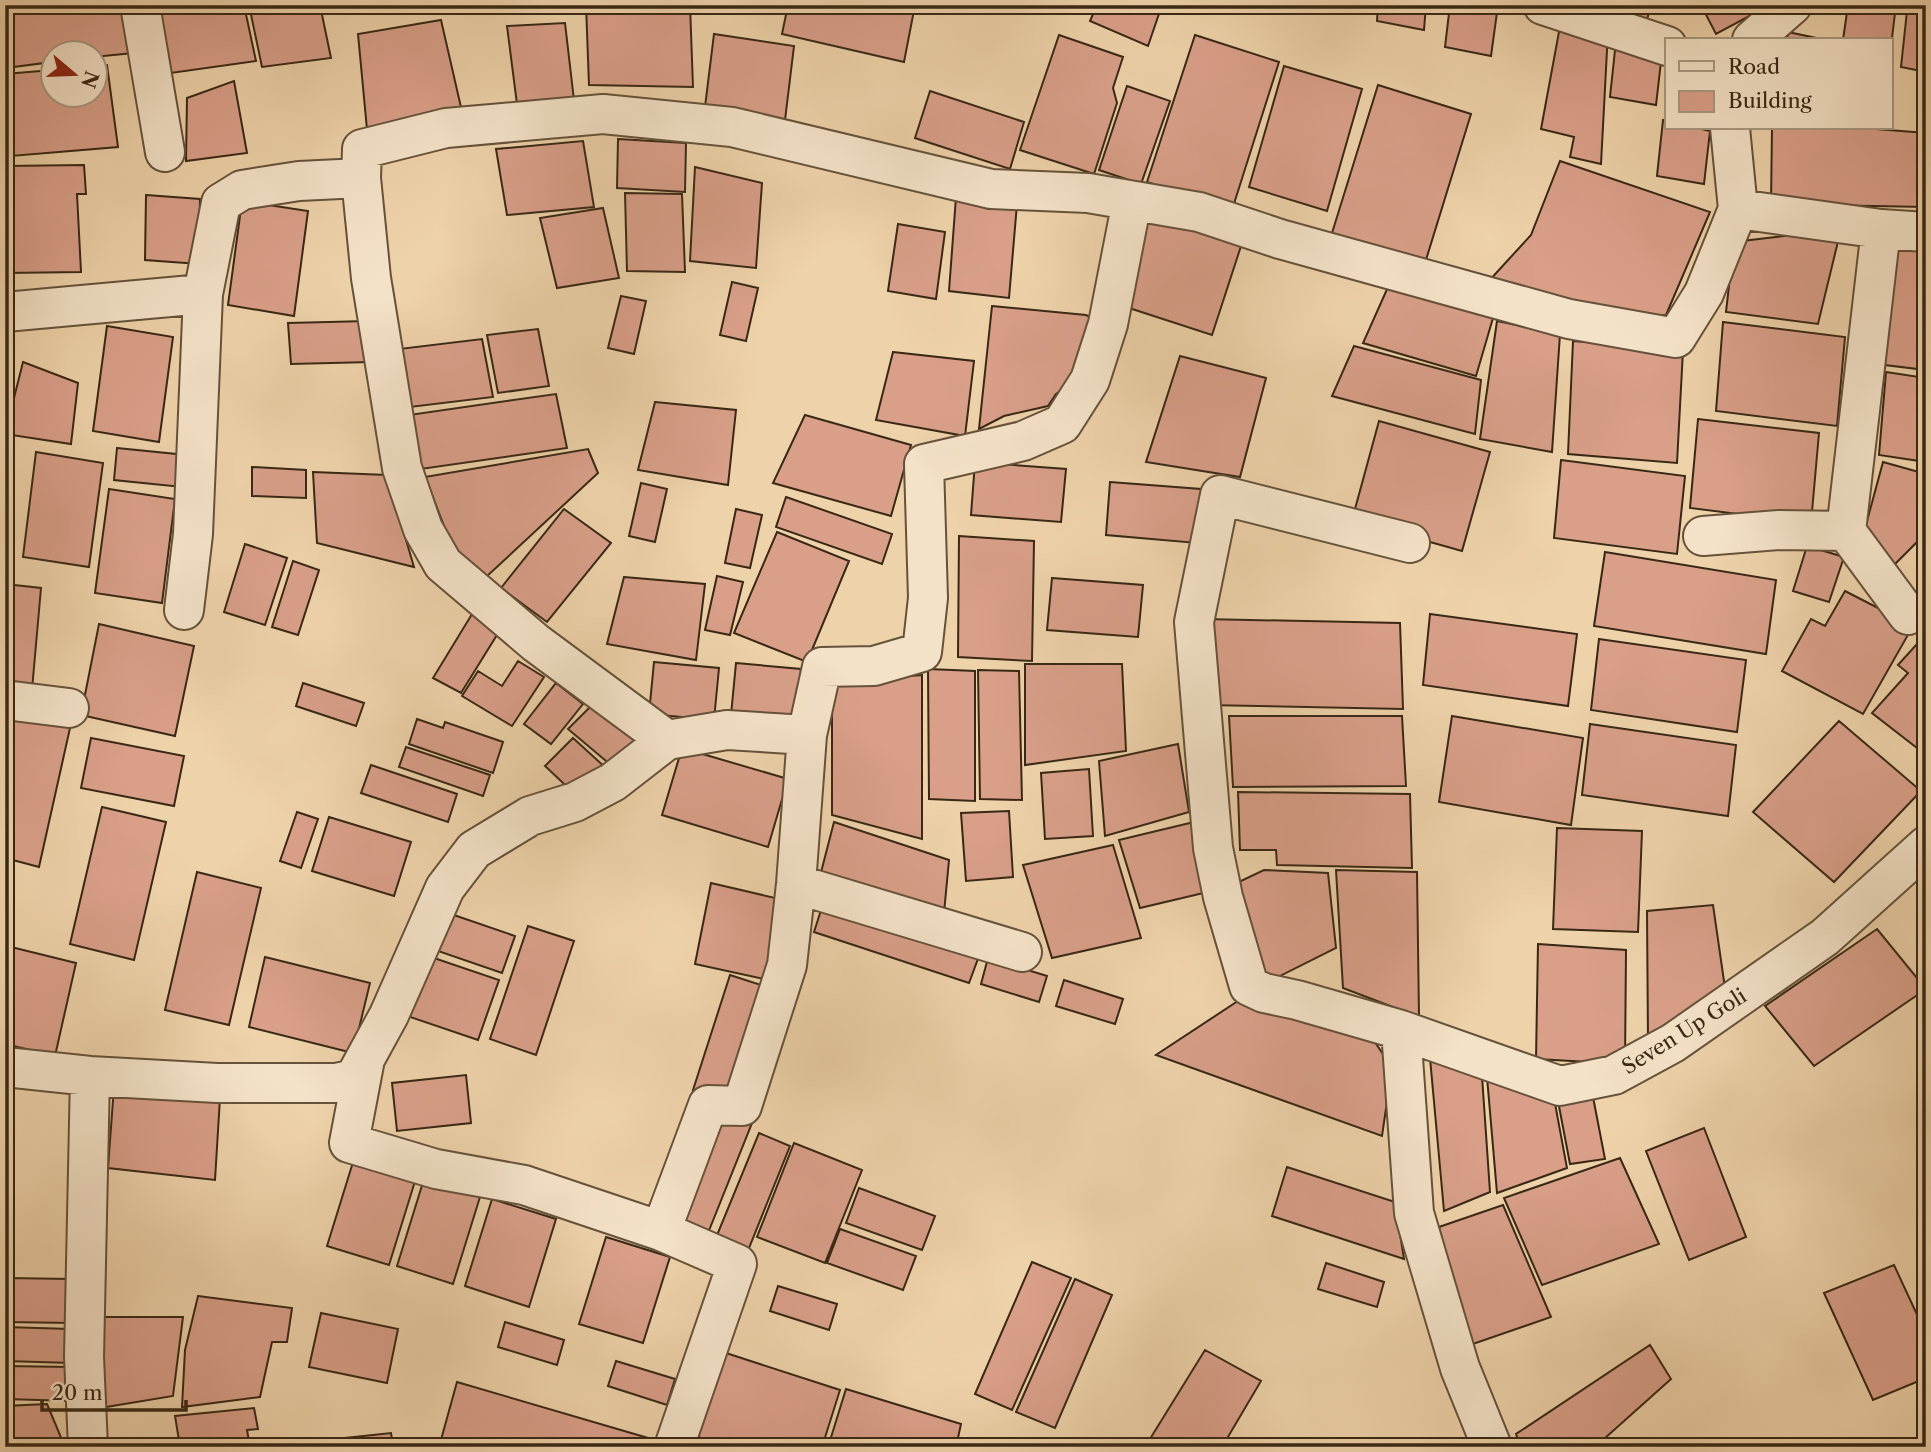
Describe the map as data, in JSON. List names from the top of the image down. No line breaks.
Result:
{"streets":{"street":["Seven Up Goli"]},"legend":["Road","Building"],"scale_bar":"20 m","north":"right"}
